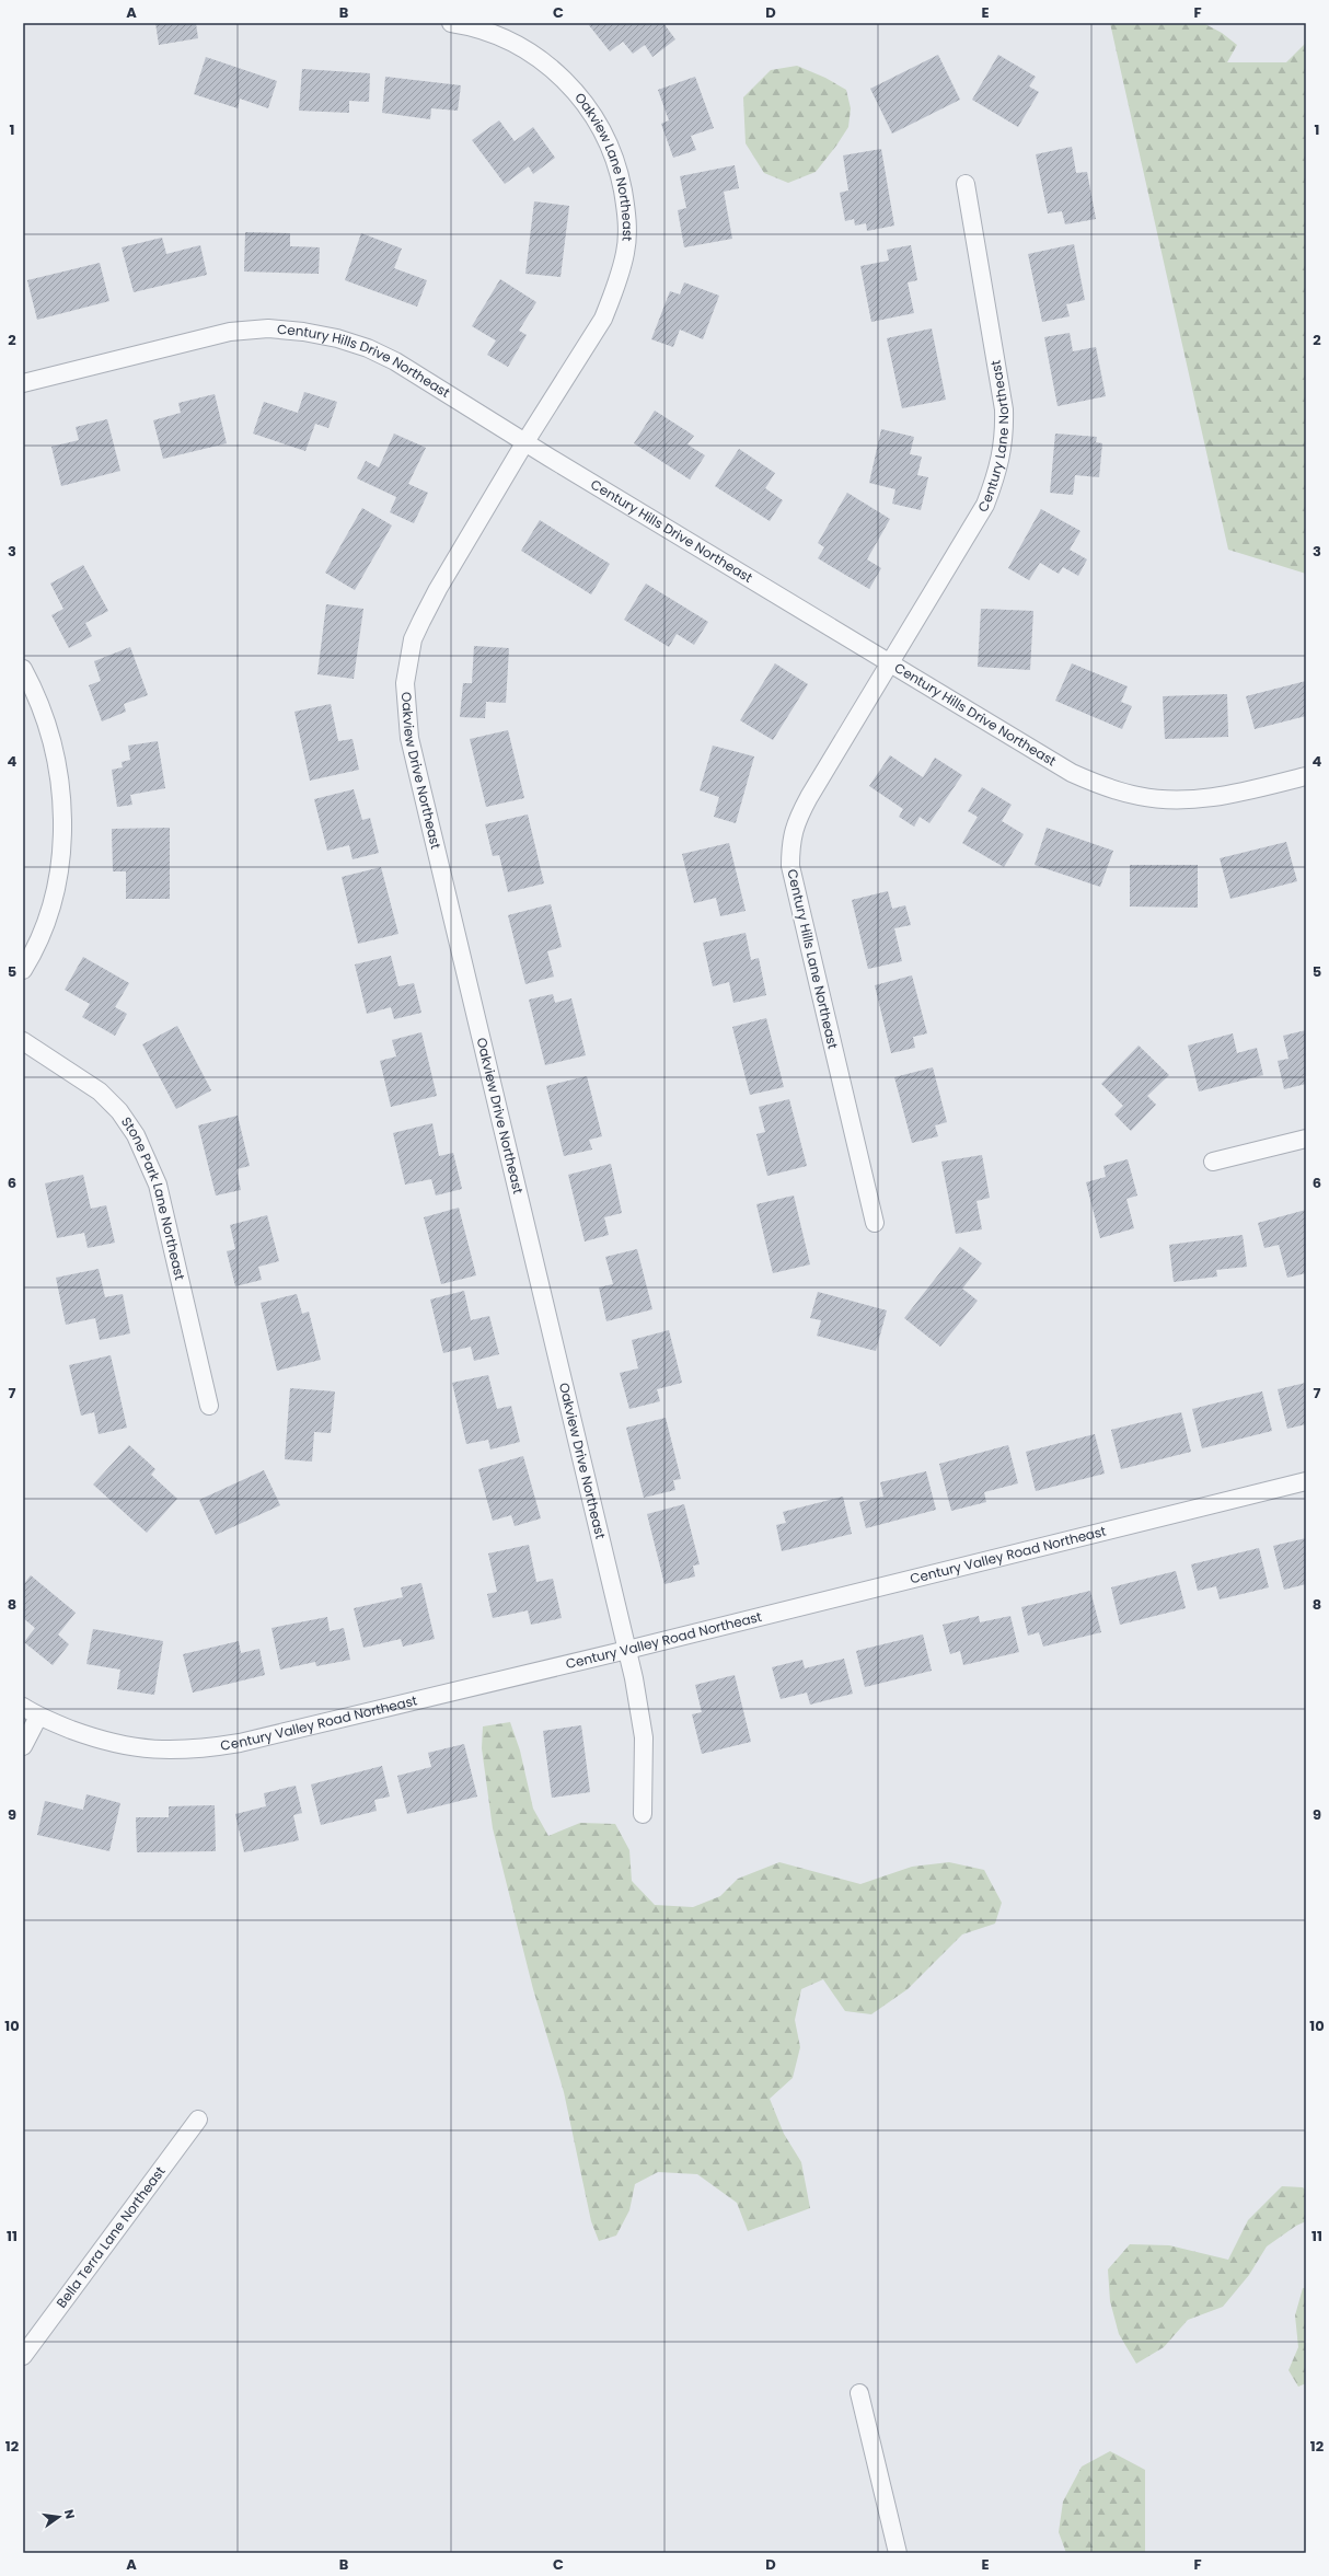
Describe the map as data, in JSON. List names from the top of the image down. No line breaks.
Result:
{"streets":{"street":["Oakview Lane Northeast","Century Hills Drive Northeast","Century Lane Northeast","Oakview Drive Northeast","Century Hills Lane Northeast","Stone Park Lane Northeast","Century Valley Road Northeast","Bella Terra Lane Northeast"]},"crossings":[["Oakview Lane Northeast","Century Hills Drive Northeast"],["Oakview Lane Northeast","Oakview Drive Northeast"],["Century Hills Drive Northeast","Century Lane Northeast"],["Century Hills Drive Northeast","Oakview Drive Northeast"],["Century Hills Drive Northeast","Century Hills Lane Northeast"],["Century Lane Northeast","Century Hills Lane Northeast"],["Oakview Drive Northeast","Century Valley Road Northeast"]],"north":"right","grid":{"columns":["A","B","C","D","E","F"],"rows":["1","2","3","4","5","6","7","8","9","10","11","12"]}}
